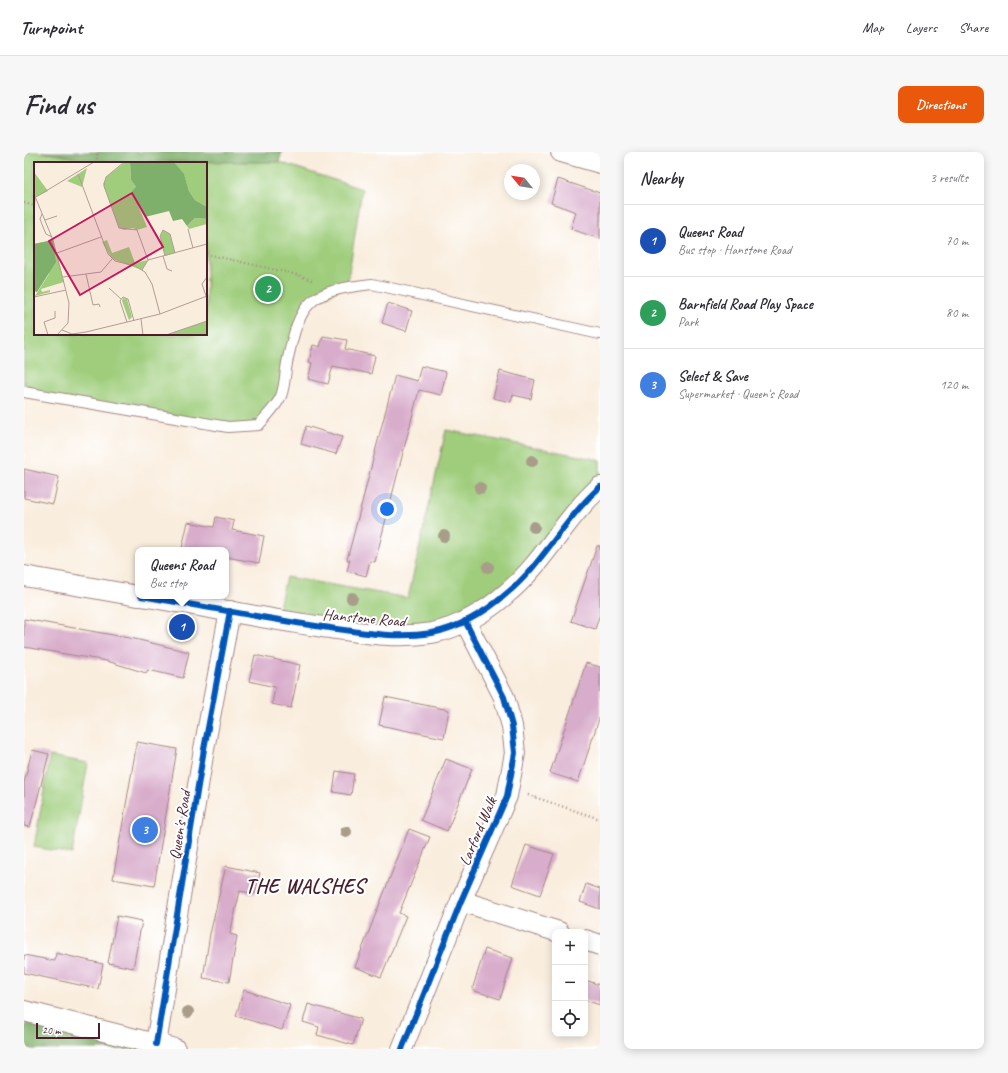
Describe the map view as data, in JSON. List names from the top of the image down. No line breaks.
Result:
{"streets":{"street":["Hanstone Road","Queen's Road","Larford Walk"]},"crossings":[["Hanstone Road","Queen's Road"],["Hanstone Road","Larford Walk"]],"districts":["THE WALSHES"],"scale_bar":"20 m","north":"top left","page":{"header":"Turnpoint","nav":["Map","Layers","Share"],"buttons":"Directions","title":"Find us","heading":["Nearby","3 results"],"list":[{"mark":"1","name":"Queens Road","note":"Bus stop · Hanstone Road","value":"70 m"},{"mark":"2","name":"Barnfield Road Play Space","note":"Park","value":"80 m"},{"mark":"3","name":"Select & Save","note":"Supermarket · Queen's Road","value":"120 m"}],"pins":["2","1","3"],"popup":["Queens Road","Bus stop"],"map_buttons":["+","−"],"scale":"20 m"}}
